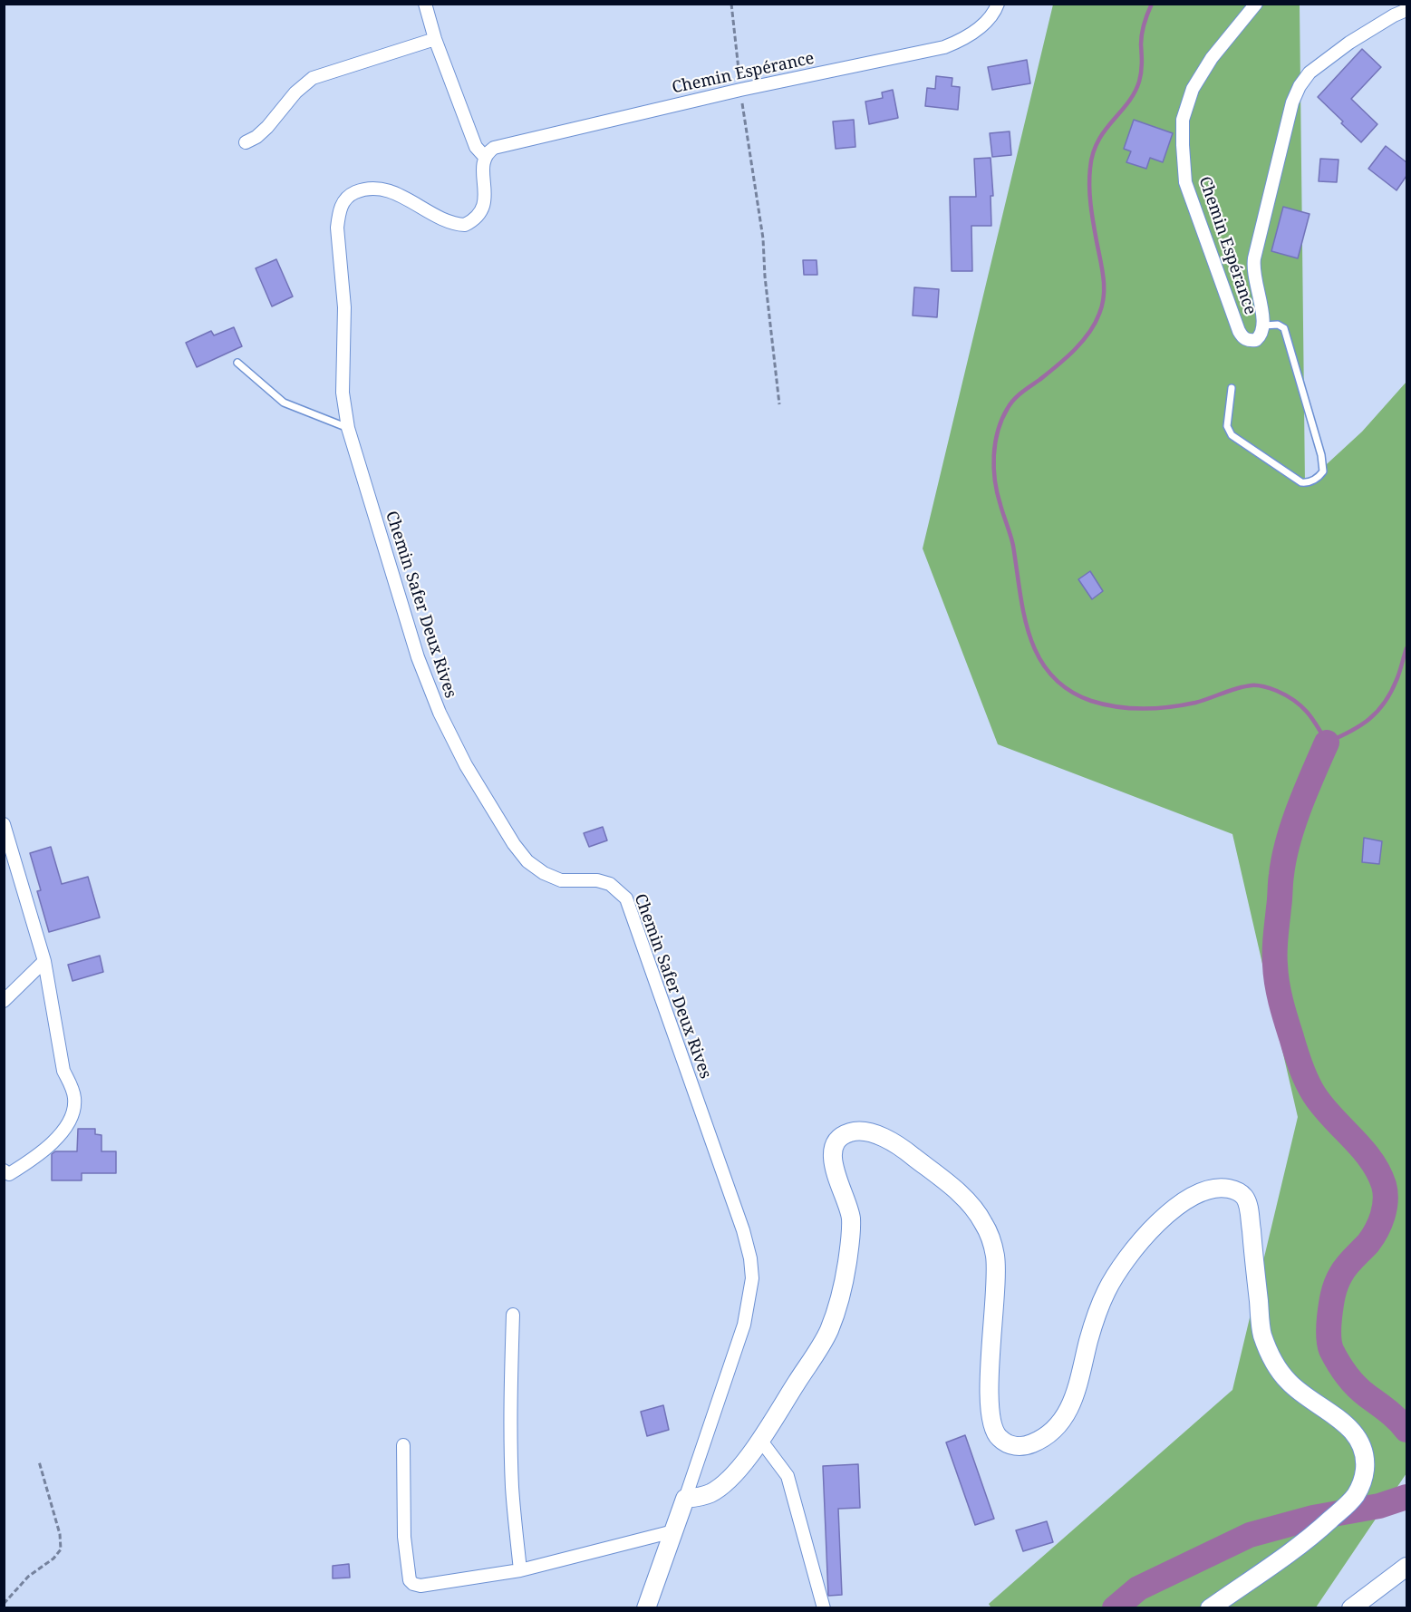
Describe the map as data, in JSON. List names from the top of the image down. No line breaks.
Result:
{"streets":{"street":["Chemin Espérance","Chemin Safer Deux Rives"]},"crossings":[["Chemin Espérance","Chemin Safer Deux Rives"]]}
